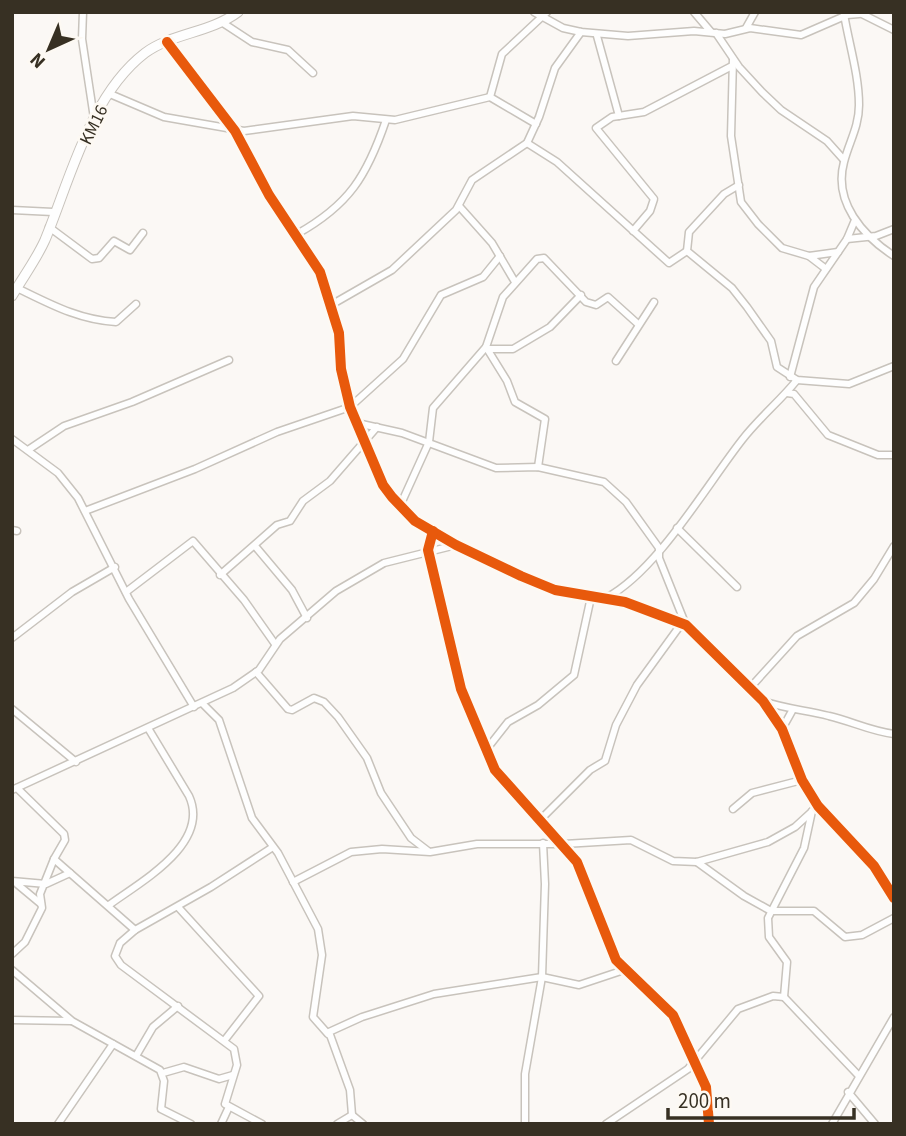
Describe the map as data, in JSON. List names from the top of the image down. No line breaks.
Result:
{"streets":{"street":["KM16"]},"scale_bar":"200 m","north":"bottom left"}
